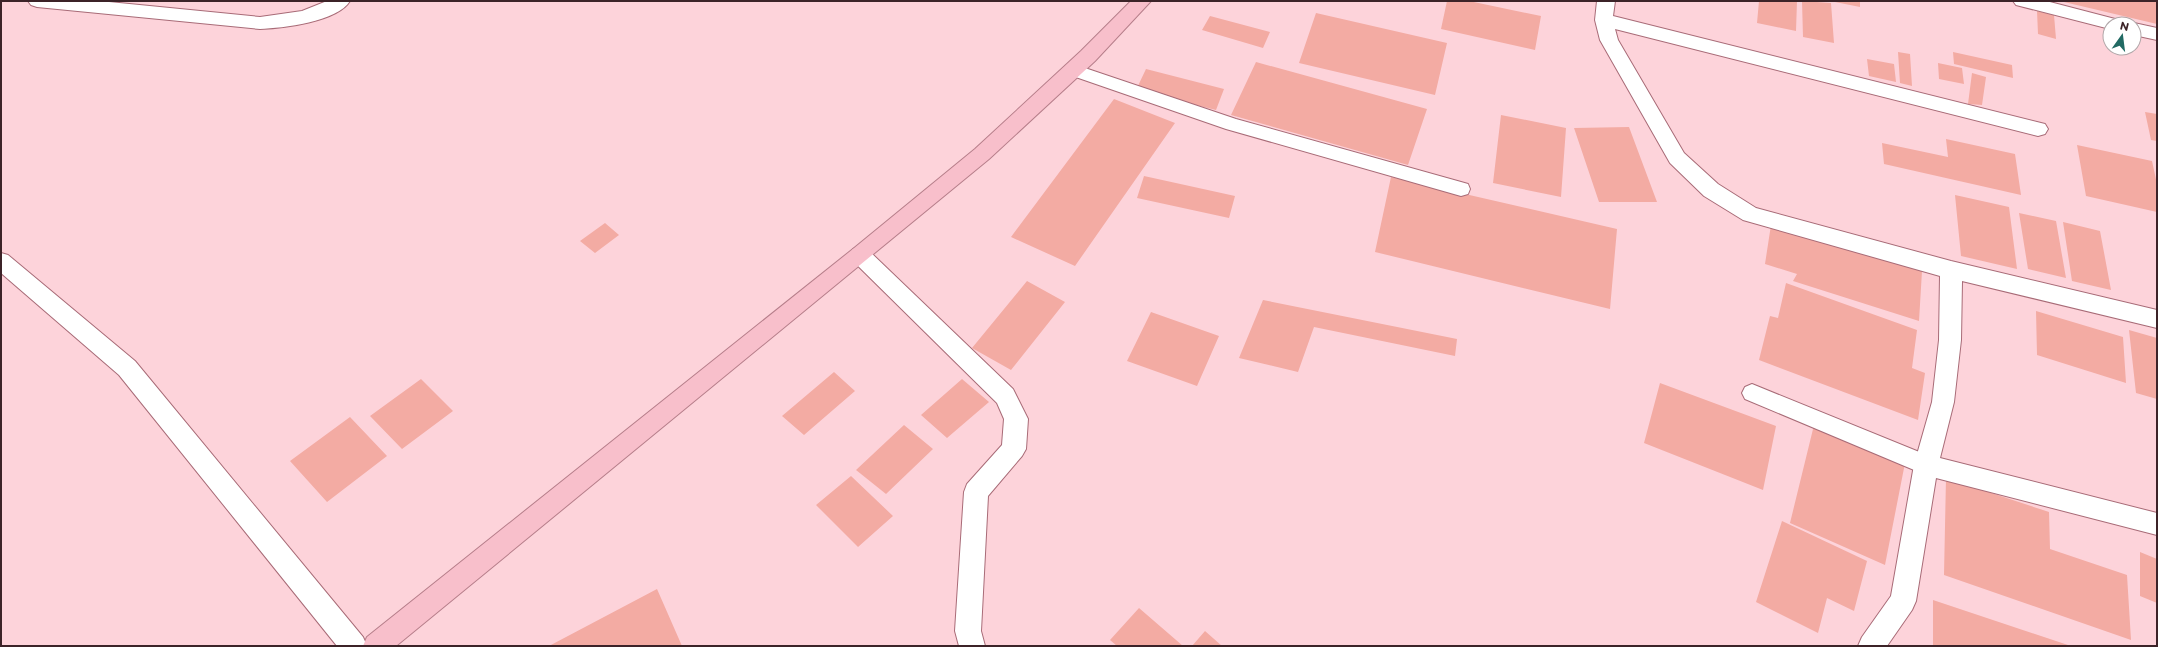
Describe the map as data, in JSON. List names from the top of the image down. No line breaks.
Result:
{"north":"top"}
